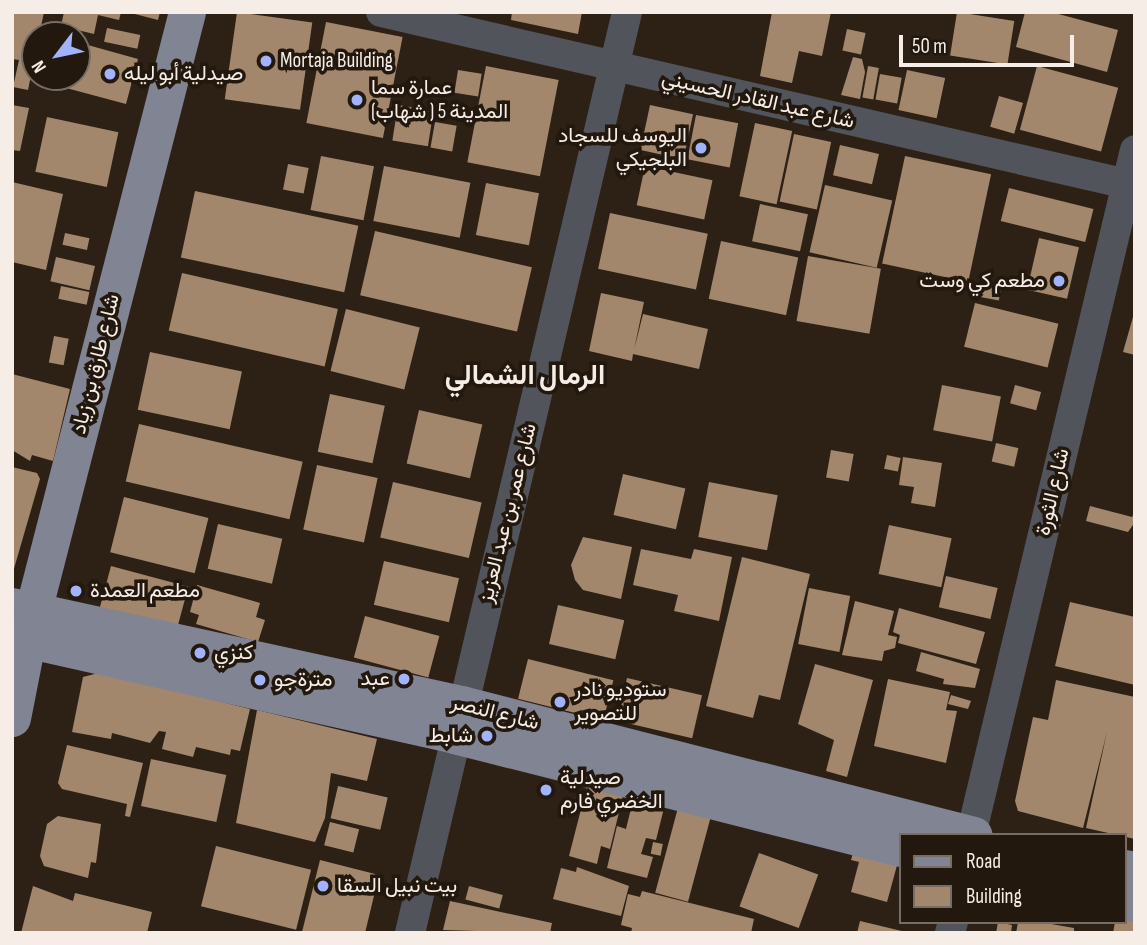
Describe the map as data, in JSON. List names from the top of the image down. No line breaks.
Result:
{"streets":{"main road":["شارع طارق بن زياد","شارع النصر"],"street":["شارع عبد القادر الحسيني","شارع الثورة","شارع عمر بن عبد العزيز"]},"crossings":[["شارع عبد القادر الحسيني","شارع الثورة"],["شارع عبد القادر الحسيني","شارع عمر بن عبد العزيز"],["شارع طارق بن زياد","شارع النصر"],["شارع عمر بن عبد العزيز","شارع النصر"]],"districts":["الرمال الشمالي"],"places":["Mortaja Building","صيدلية أبو ليله","عمارة سما المدينة 5 ( شهاب)","اليوسف للسجاد البلجيكي","مطعم كي وست","مطعم العمدة","كنزي","عبد","مترةجو","ستوديو نادر للتصوير","شابط","صيدلية الخضري فارم","بيت نبيل السقا"],"legend":["Road","Building"],"scale_bar":"50 m","north":"bottom left"}
